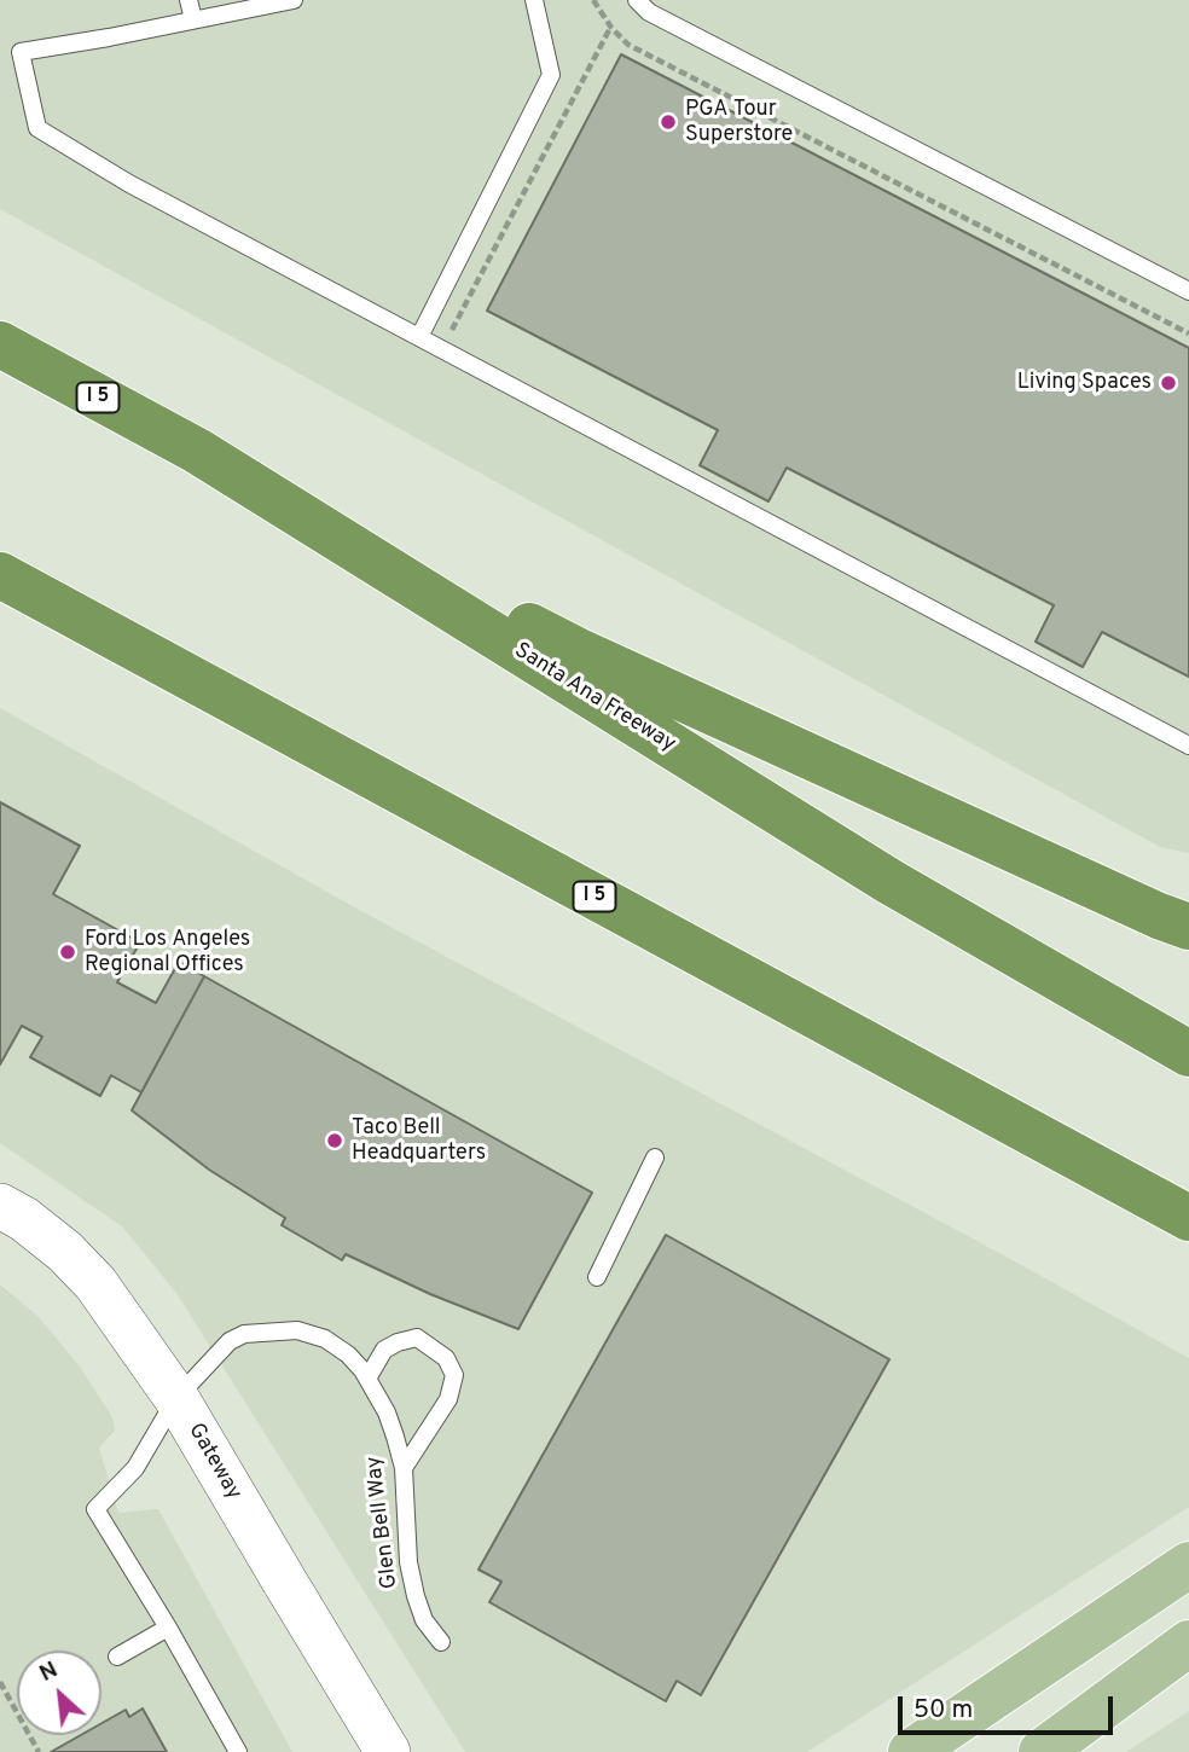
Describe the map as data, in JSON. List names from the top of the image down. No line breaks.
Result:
{"streets":{"highway":["I 5","Santa Ana Freeway"],"street":["Gateway"],"lane":["Glen Bell Way"]},"crossings":[["Gateway","Glen Bell Way"]],"places":["PGA Tour Superstore","Living Spaces","Ford Los Angeles Regional Offices","Taco Bell Headquarters"],"scale_bar":"50 m","north":"top left"}
